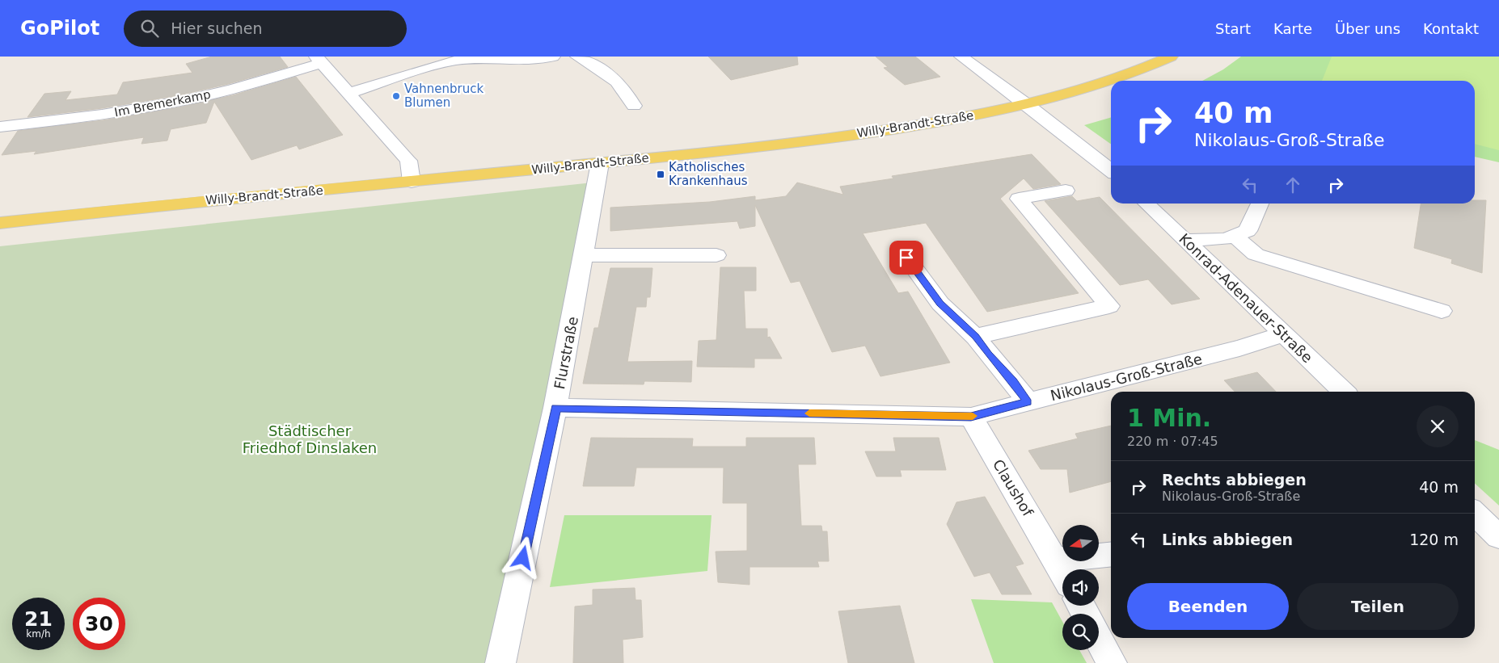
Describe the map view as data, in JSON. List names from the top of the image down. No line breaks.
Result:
{"streets":{"main road":["Willy-Brandt-Straße"],"street":["Im Bremerkamp","Konrad-Adenauer-Straße","Flurstraße","Nikolaus-Groß-Straße","Claushof"]},"crossings":[["Willy-Brandt-Straße","Flurstraße"],["Konrad-Adenauer-Straße","Nikolaus-Groß-Straße"],["Flurstraße","Nikolaus-Groß-Straße"],["Nikolaus-Groß-Straße","Claushof"]],"parks":["Städtischer Friedhof Dinslaken"],"places":{"other":["Vahnenbruck Blumen"],"transit":["Katholisches Krankenhaus"]},"north":"left","page":{"header":"GoPilot","search":"Hier suchen","nav":["Start","Karte","Über uns","Kontakt"],"turn":["40 m","Nikolaus-Groß-Straße"],"heading":["1 Min.","220 m · 07:45"],"list":[{"name":"Rechts abbiegen","note":"Nikolaus-Groß-Straße","value":"40 m"},{"name":"Links abbiegen","value":"120 m"}],"buttons":["Beenden","Teilen"],"speed":"21 km/h","limit":"30"}}
